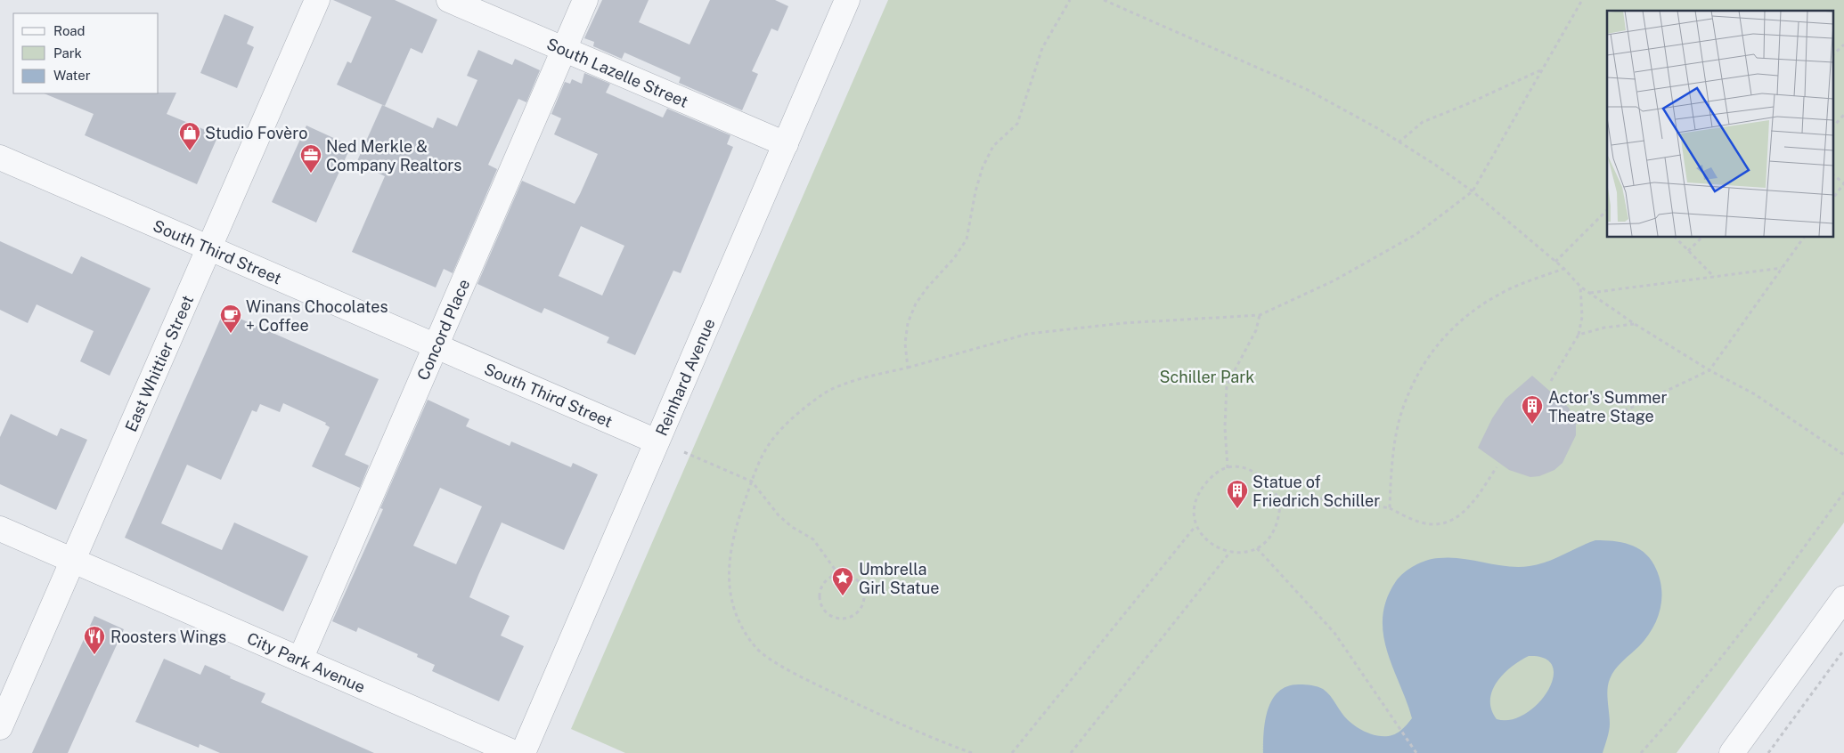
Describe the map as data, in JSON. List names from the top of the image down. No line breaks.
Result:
{"streets":{"street":["South Lazelle Street","South Third Street","Concord Place","East Whittier Street","Reinhard Avenue","City Park Avenue"]},"crossings":[["South Lazelle Street","Concord Place"],["South Lazelle Street","Reinhard Avenue"],["South Third Street","Concord Place"],["South Third Street","East Whittier Street"],["South Third Street","Reinhard Avenue"],["Concord Place","City Park Avenue"],["East Whittier Street","City Park Avenue"]],"parks":["Schiller Park"],"places":{"shop":["Studio Fovèro"],"office":["Ned Merkle & Company Realtors"],"cafe":["Winans Chocolates + Coffee"],"building":["Actor's Summer Theatre Stage","Statue of Friedrich Schiller"],"place":["Umbrella Girl Statue"],"restaurant":["Roosters Wings"]},"legend":["Road","Park","Water"]}
